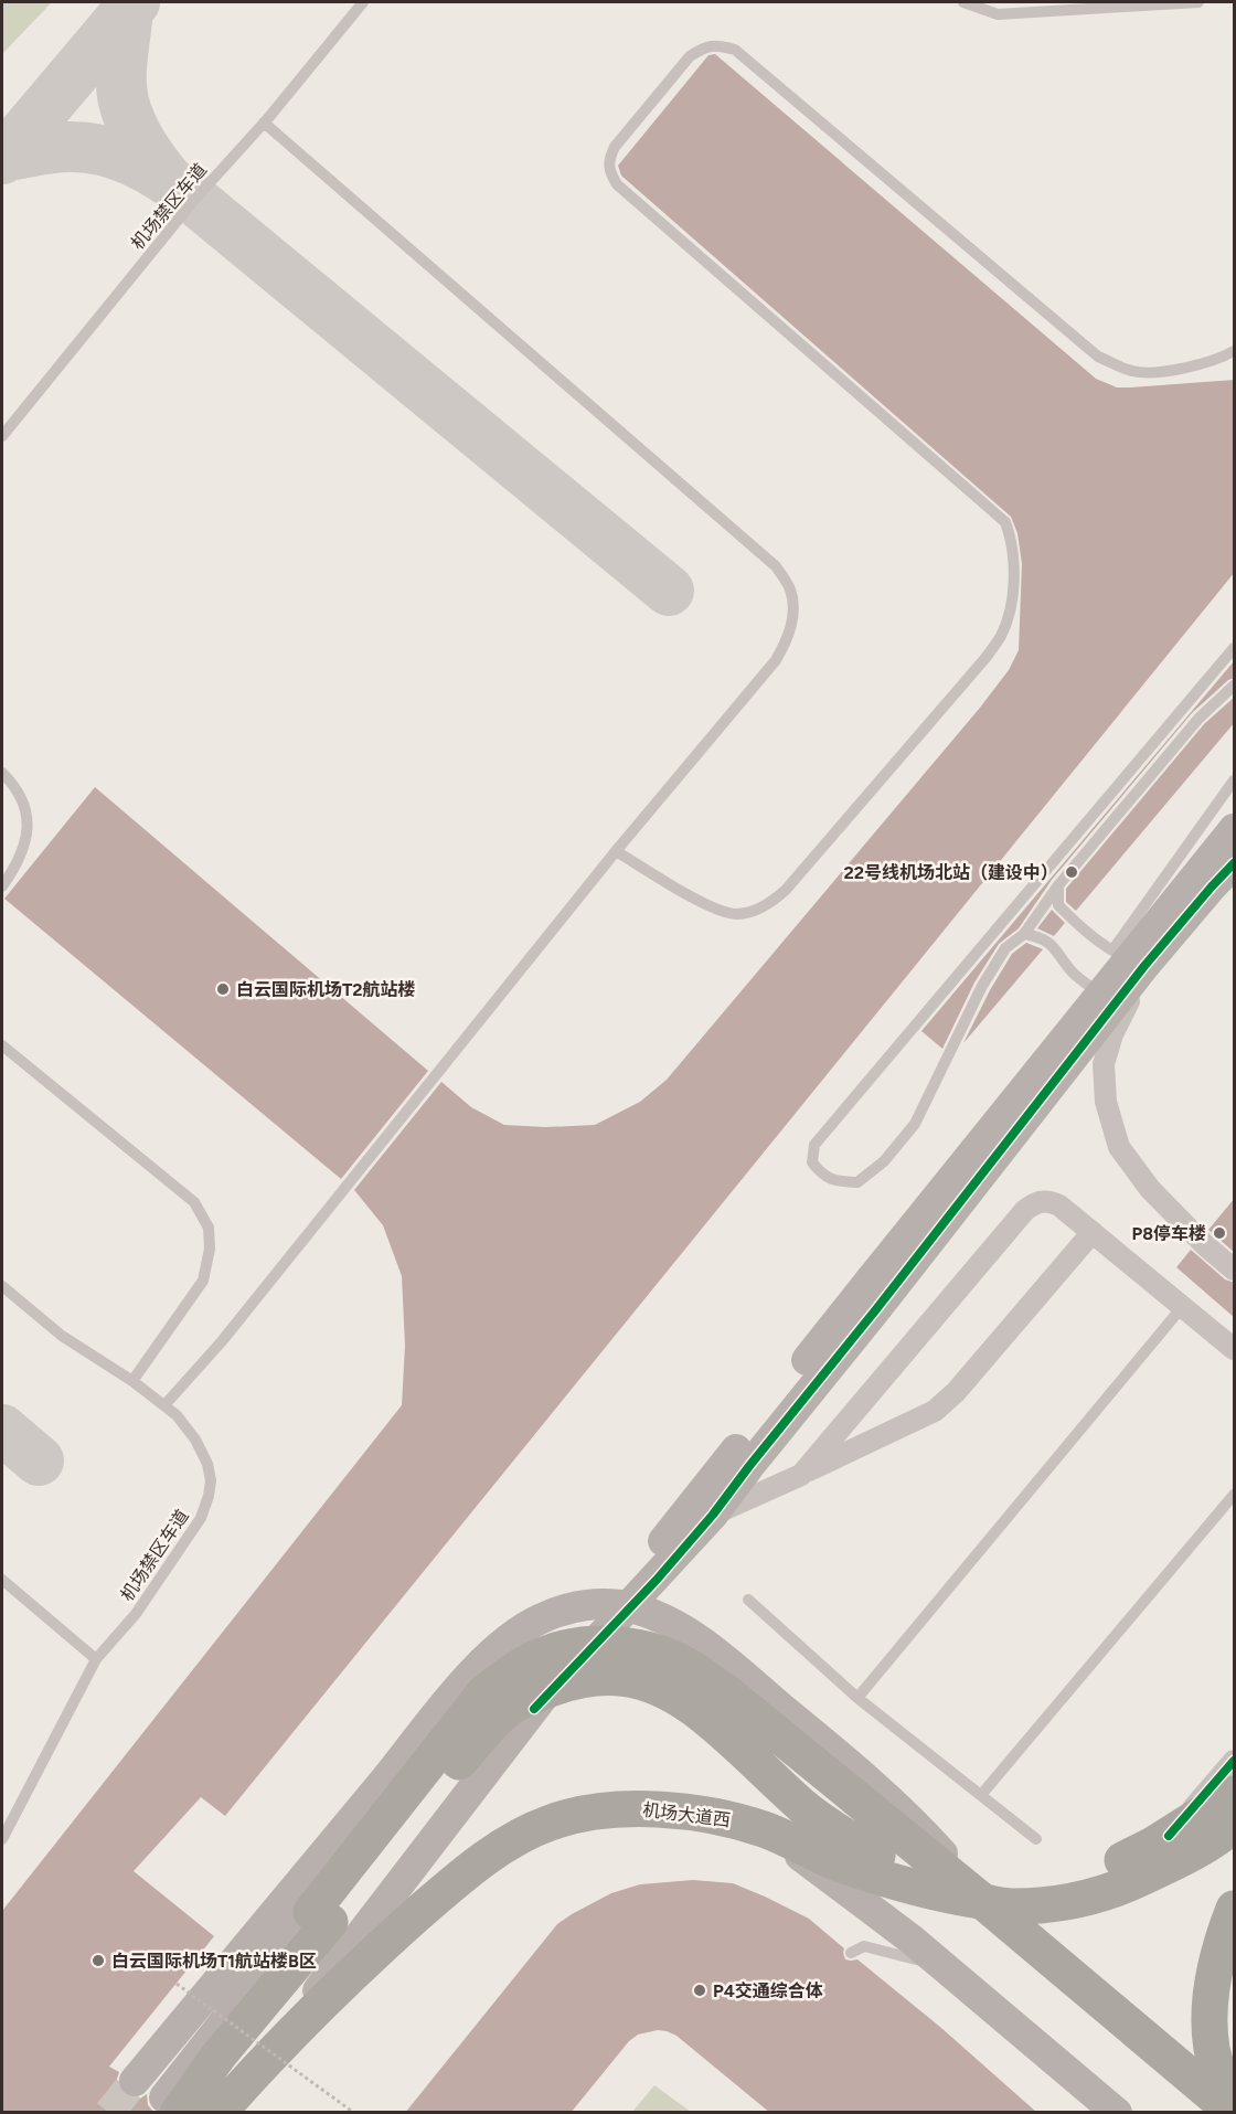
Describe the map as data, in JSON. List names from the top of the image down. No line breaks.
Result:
{"streets":{"highway":["机场大道西"],"lane":["机场禁区车道"]},"places":["22号线机场北站（建设中）","白云国际机场T2航站楼","P8停车楼","白云国际机场T1航站楼B区","P4交通综合体"]}
